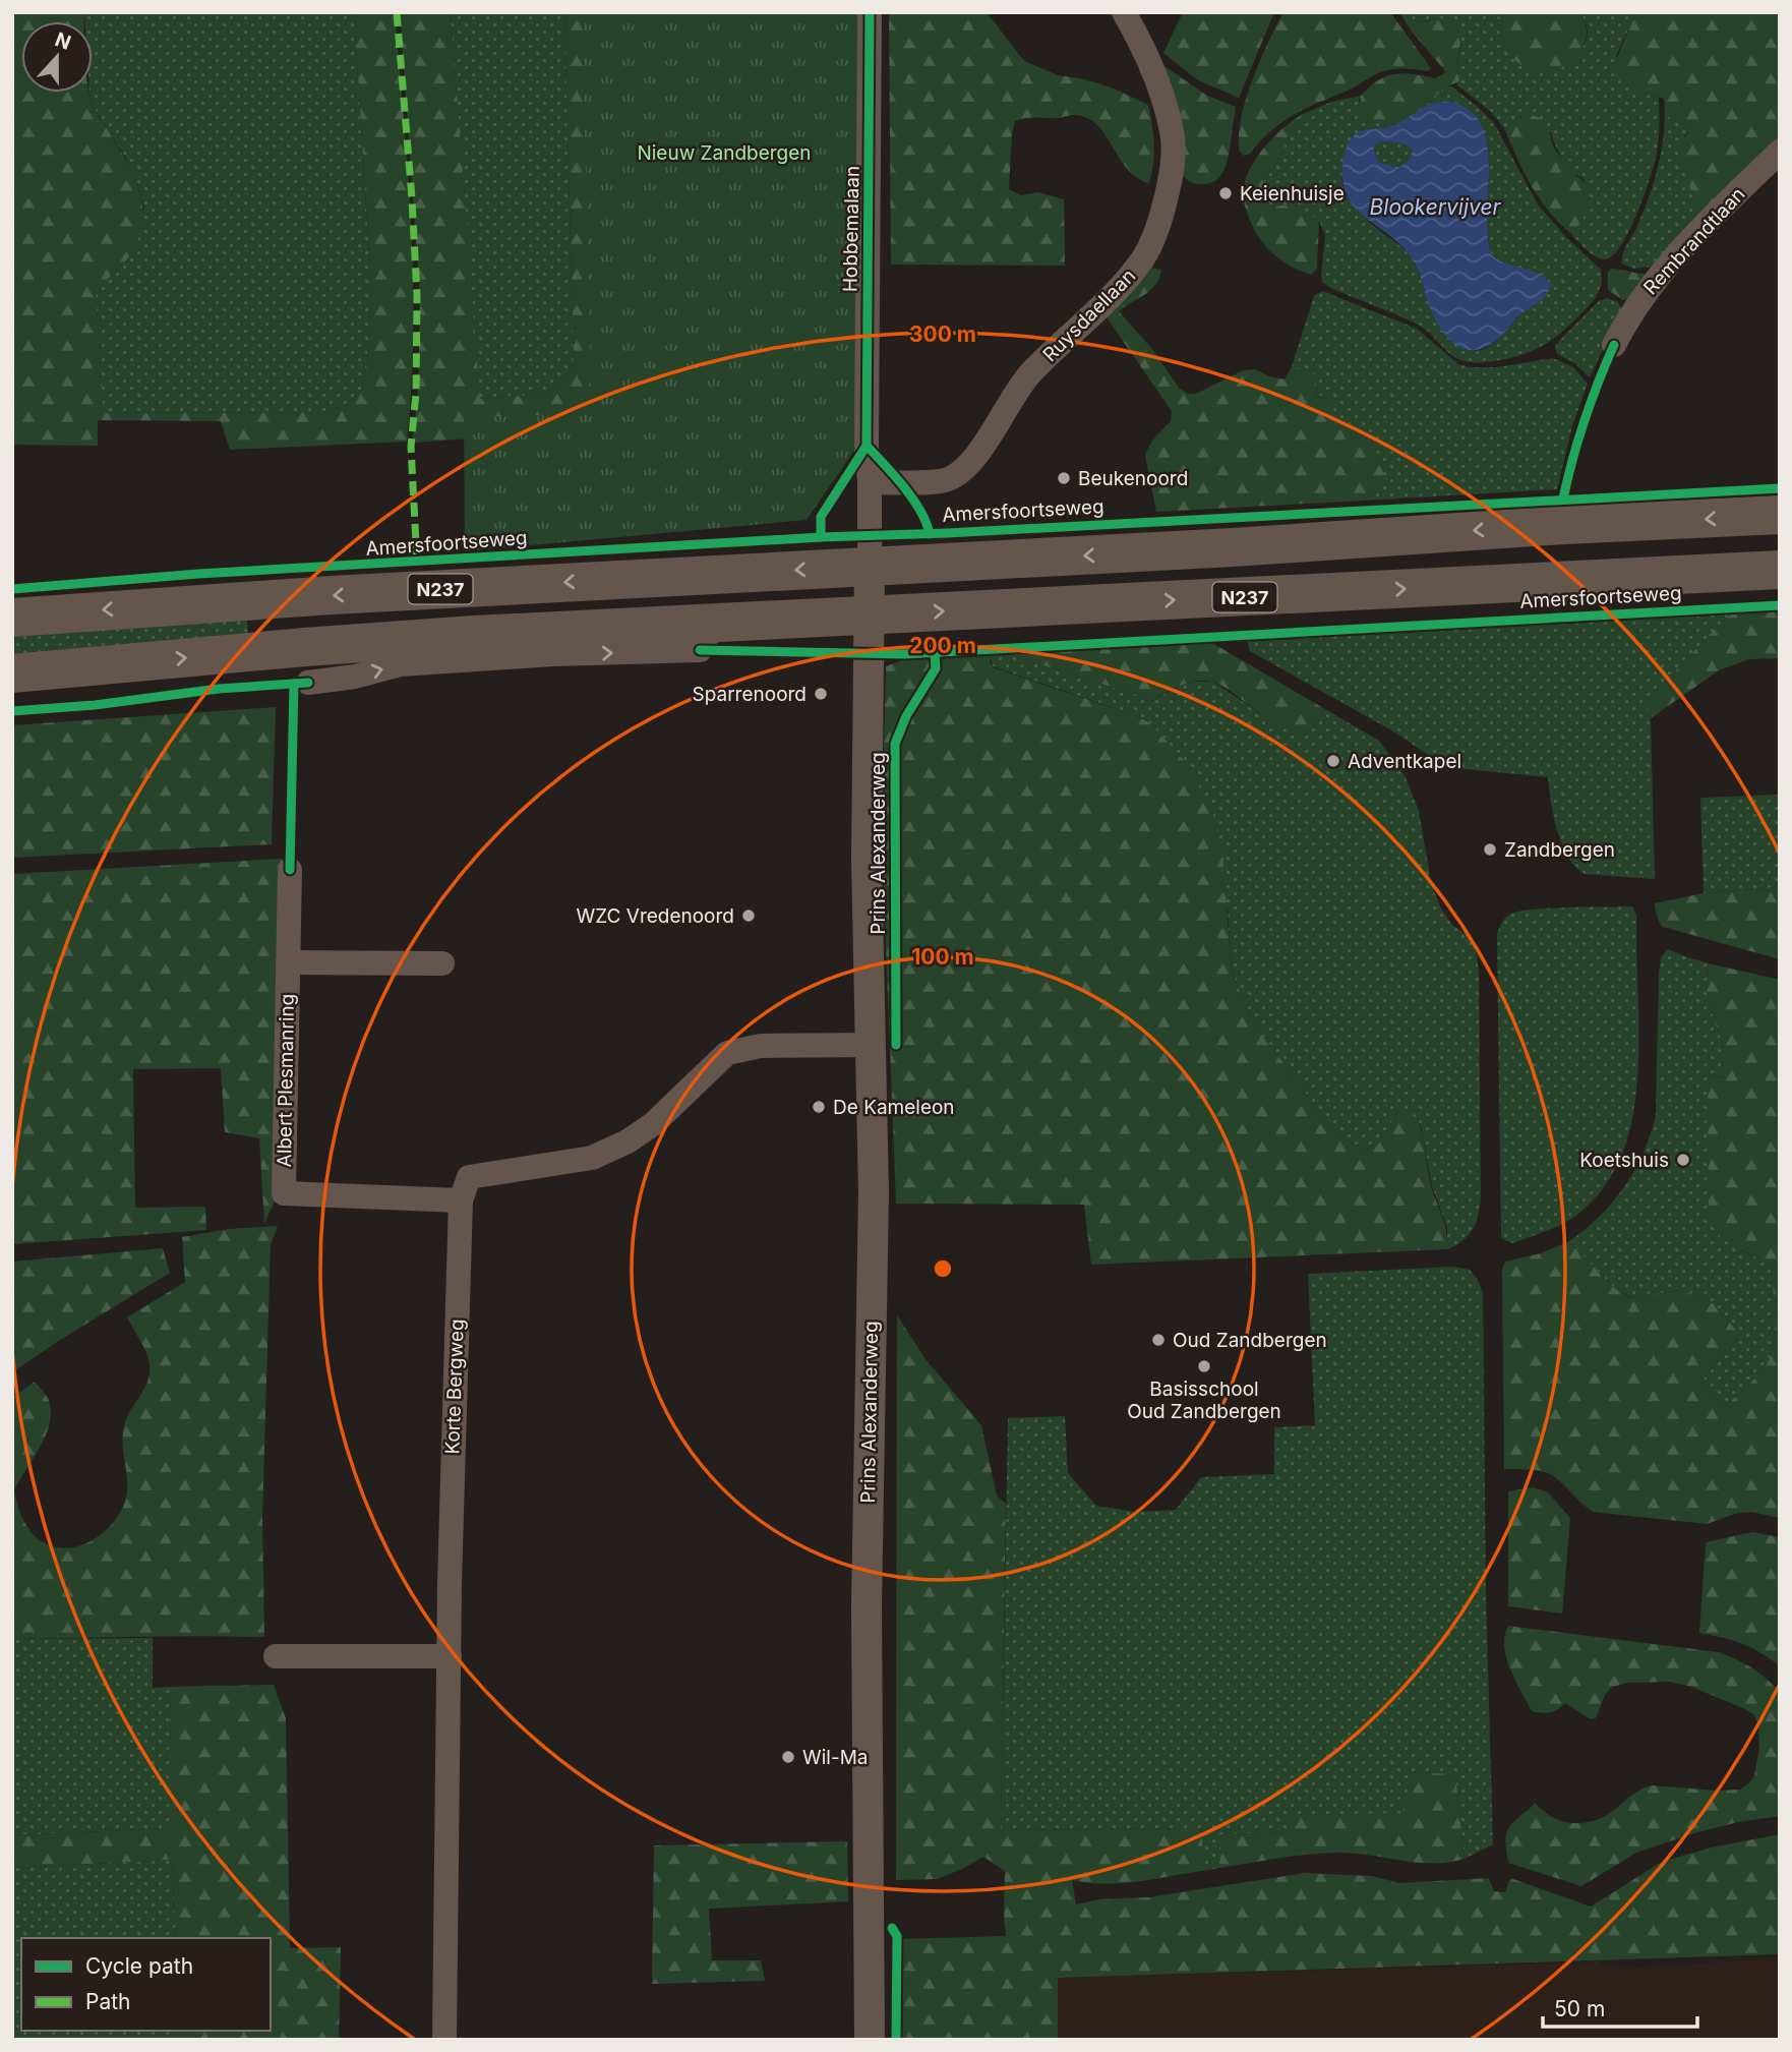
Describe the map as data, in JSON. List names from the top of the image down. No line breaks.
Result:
{"streets":{"main road":["Amersfoortseweg","N237"],"street":["Hobbemalaan","Rembrandtlaan","Ruysdaellaan","Prins Alexanderweg","Albert Plesmanring","Korte Bergweg"]},"crossings":[["Hobbemalaan","Ruysdaellaan"],["Hobbemalaan","N237"],["Hobbemalaan","Prins Alexanderweg"],["Amersfoortseweg","Prins Alexanderweg"],["N237","Prins Alexanderweg"],["Albert Plesmanring","Korte Bergweg"]],"water":["Blookervijver"],"parks":["Nieuw Zandbergen"],"places":["Keienhuisje","Beukenoord","Sparrenoord","Adventkapel","Zandbergen","WZC Vredenoord","De Kameleon","Koetshuis","Oud Zandbergen","Basisschool Oud Zandbergen","Wil-Ma"],"legend":["Cycle path","Path"],"scale_bar":"50 m","north":"top","rings":["300 m","200 m","100 m"]}
